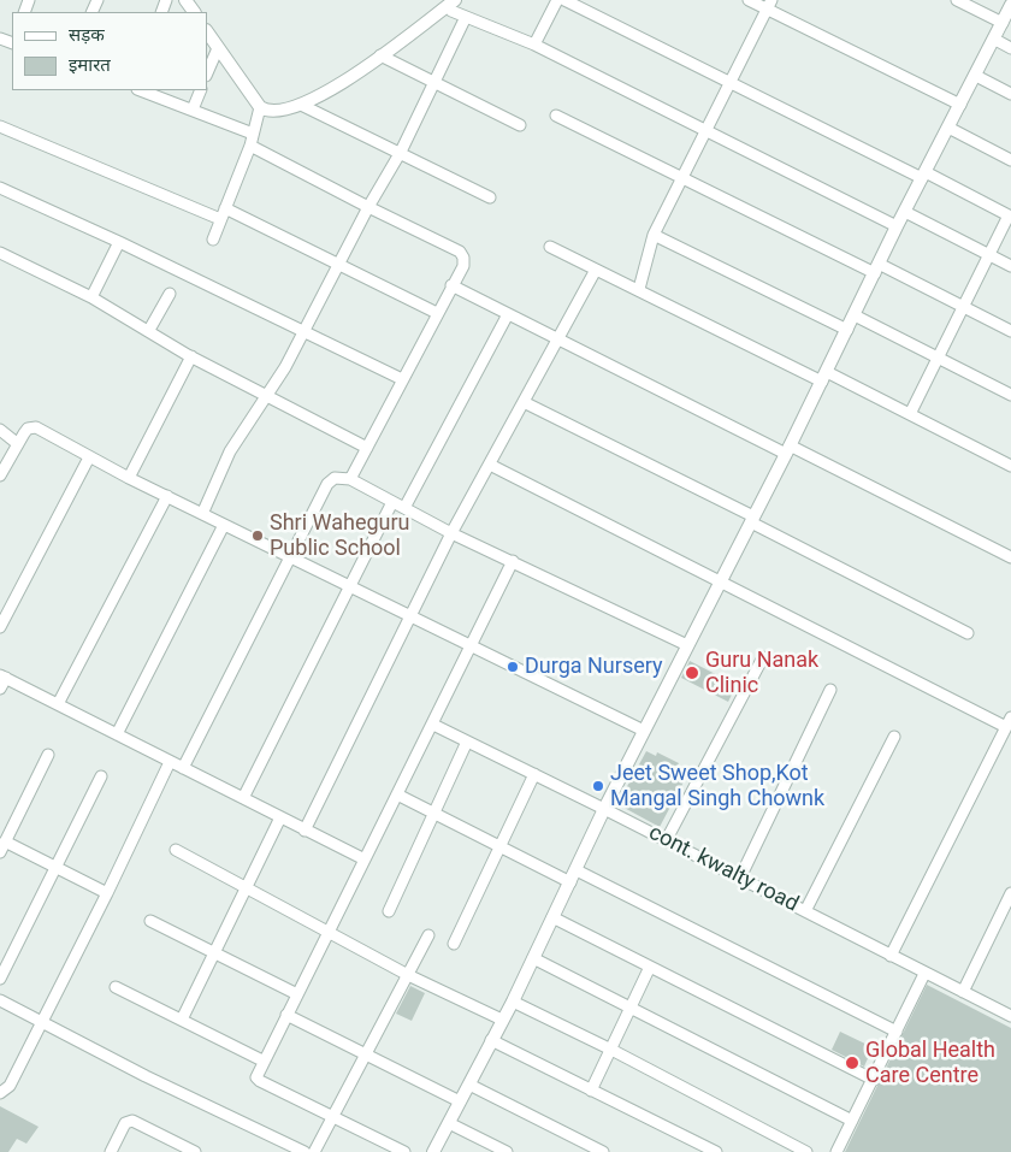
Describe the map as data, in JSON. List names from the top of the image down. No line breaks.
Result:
{"streets":{"street":["cont. kwalty road"]},"places":["Shri Waheguru Public School","Durga Nursery","Guru Nanak Clinic","Jeet Sweet Shop,Kot Mangal Singh Chownk","Global Health Care Centre"],"legend":["सड़क","इमारत"]}
